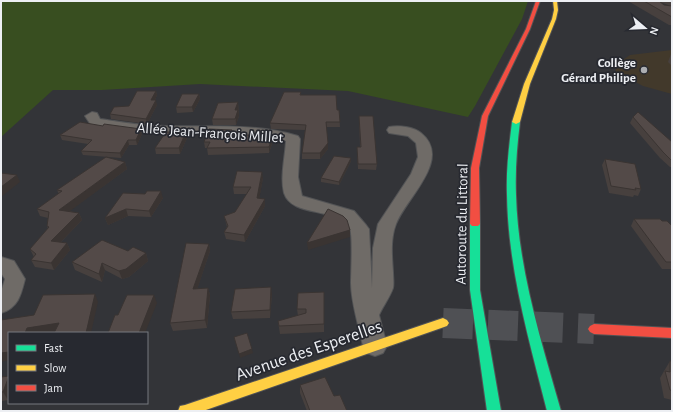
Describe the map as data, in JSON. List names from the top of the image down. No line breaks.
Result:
{"streets":{"main road":["Autoroute du Littoral","Avenue des Esperelles"],"street":["Allée Jean-François Millet"]},"crossings":[["Allée Jean-François Millet","Avenue des Esperelles"]],"places":["Collège Gérard Philipe"],"legend":["Fast","Slow","Jam"],"north":"right"}
